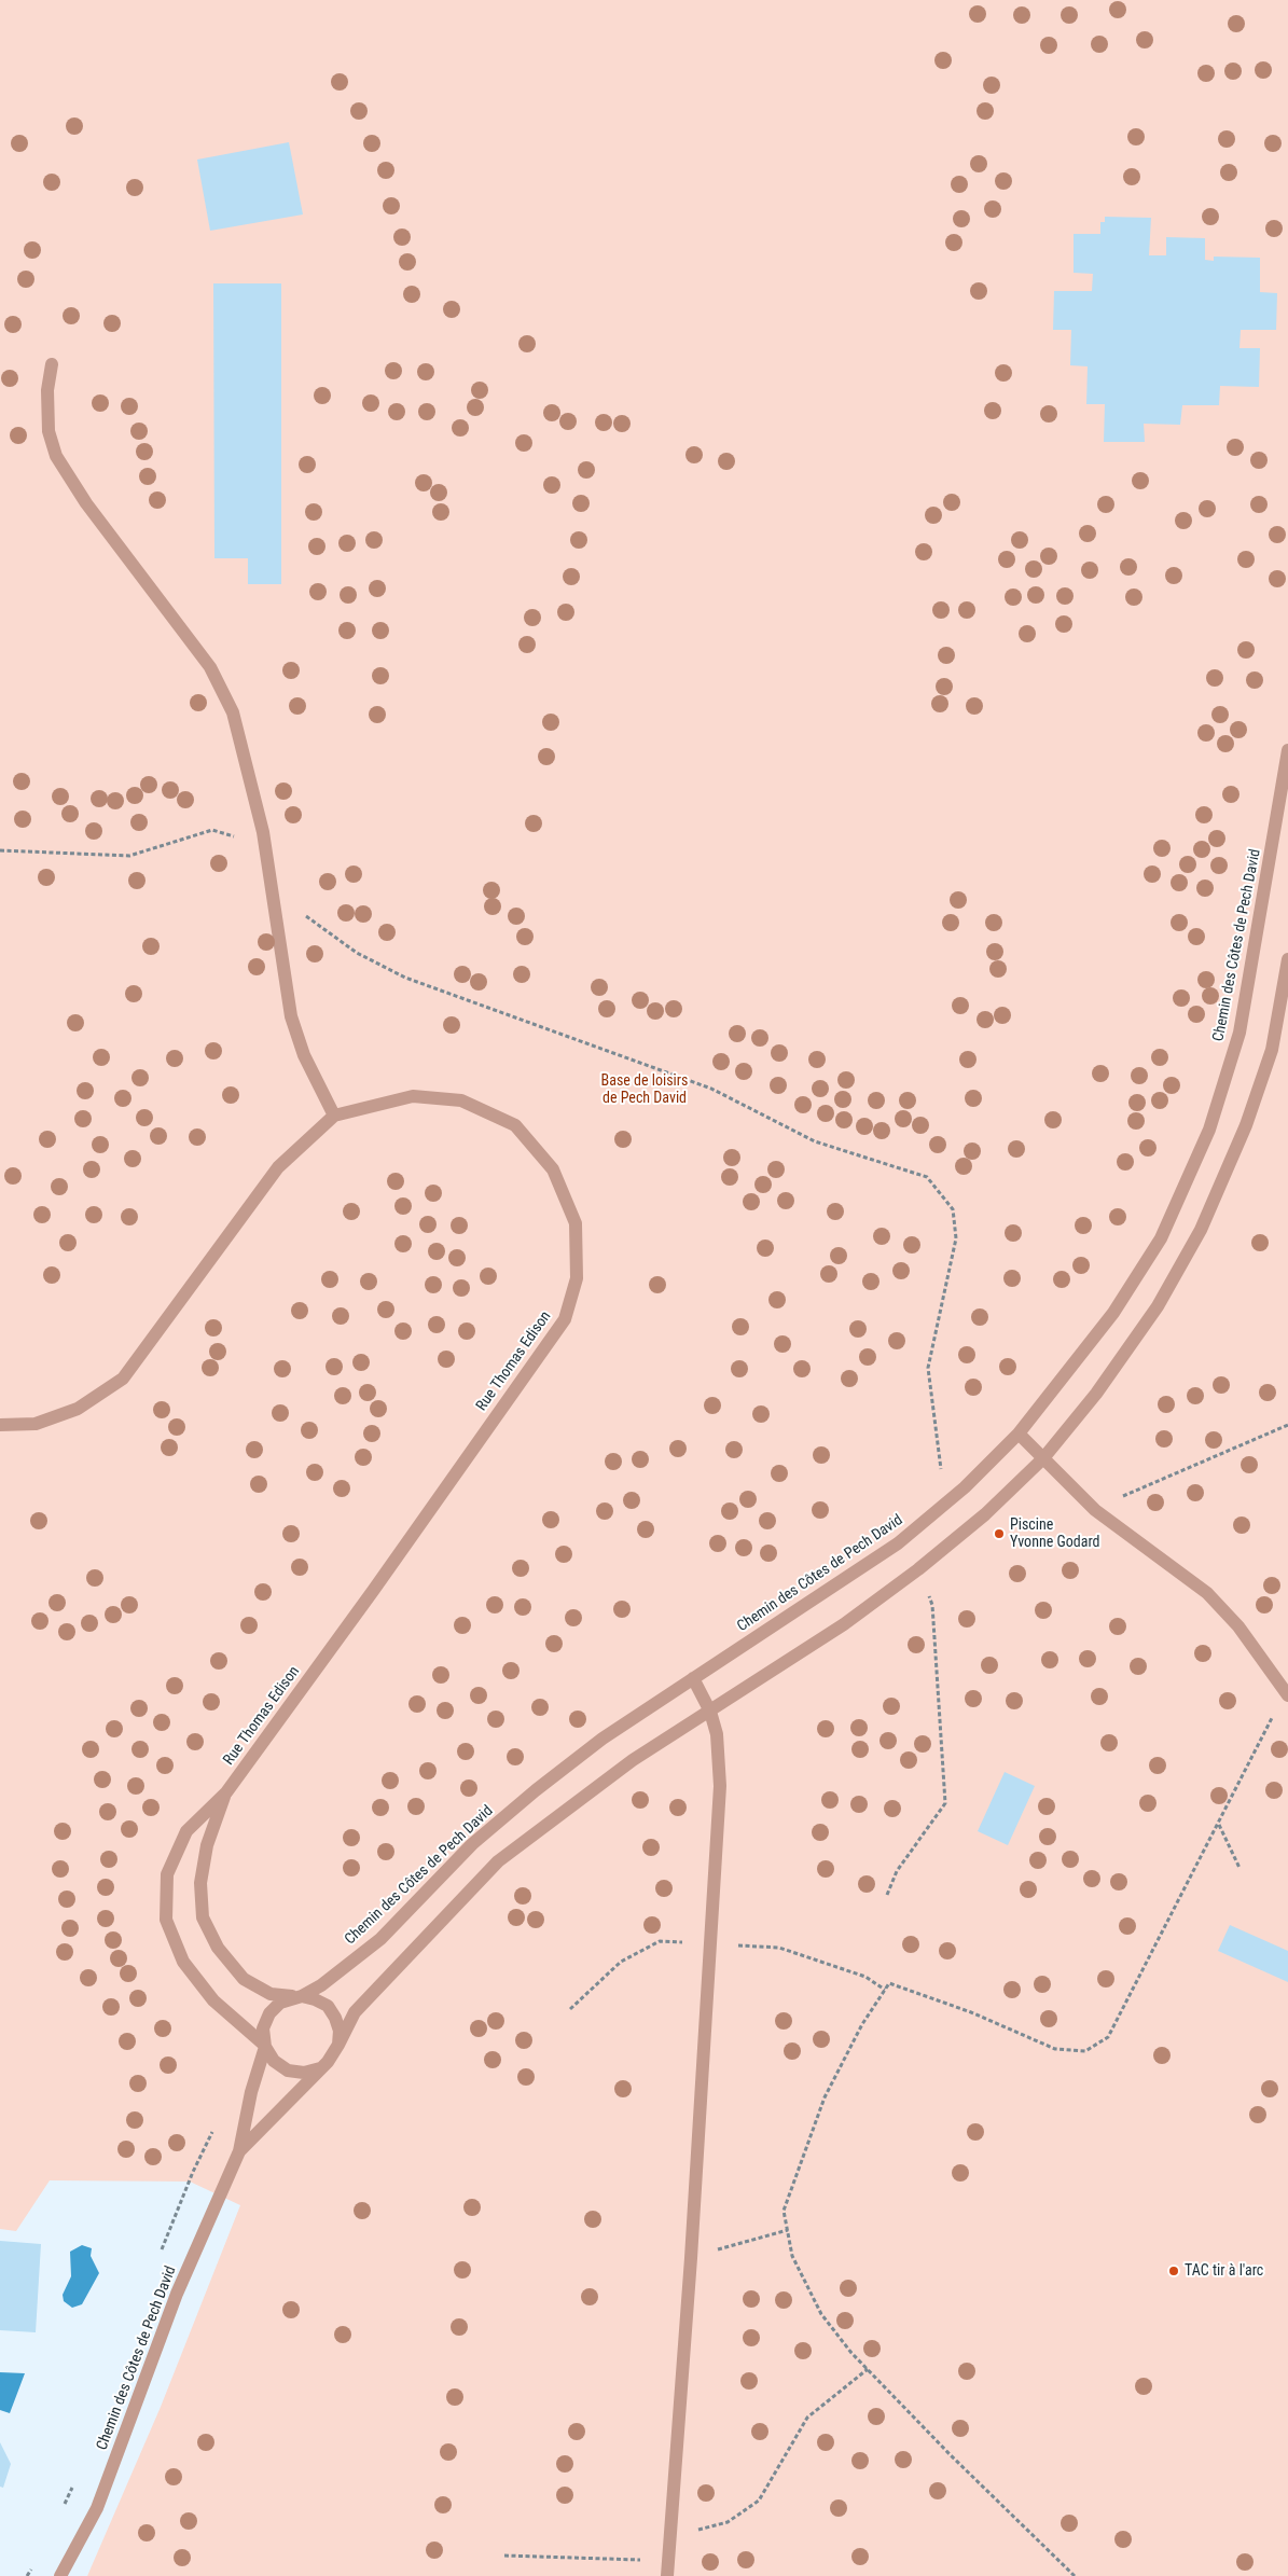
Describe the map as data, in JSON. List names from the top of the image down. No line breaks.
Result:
{"streets":{"street":["Chemin des Côtes de Pech David","Rue Thomas Edison"]},"crossings":[["Chemin des Côtes de Pech David","Rue Thomas Edison"]],"parks":["Base de loisirs de Pech David"],"places":["Piscine Yvonne Godard","TAC tir à l'arc"]}
